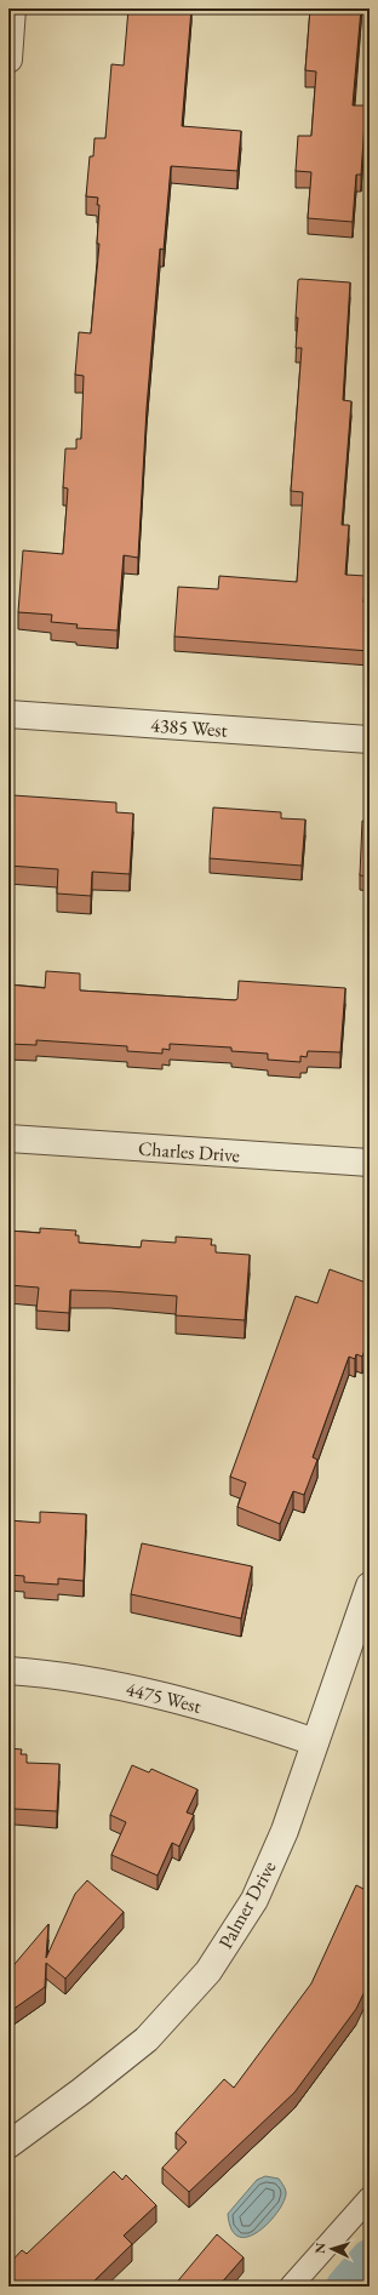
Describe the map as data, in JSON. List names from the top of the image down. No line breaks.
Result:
{"streets":{"street":["4385 West","Charles Drive","4475 West","Palmer Drive"]},"crossings":[["4475 West","Palmer Drive"]],"north":"left"}
